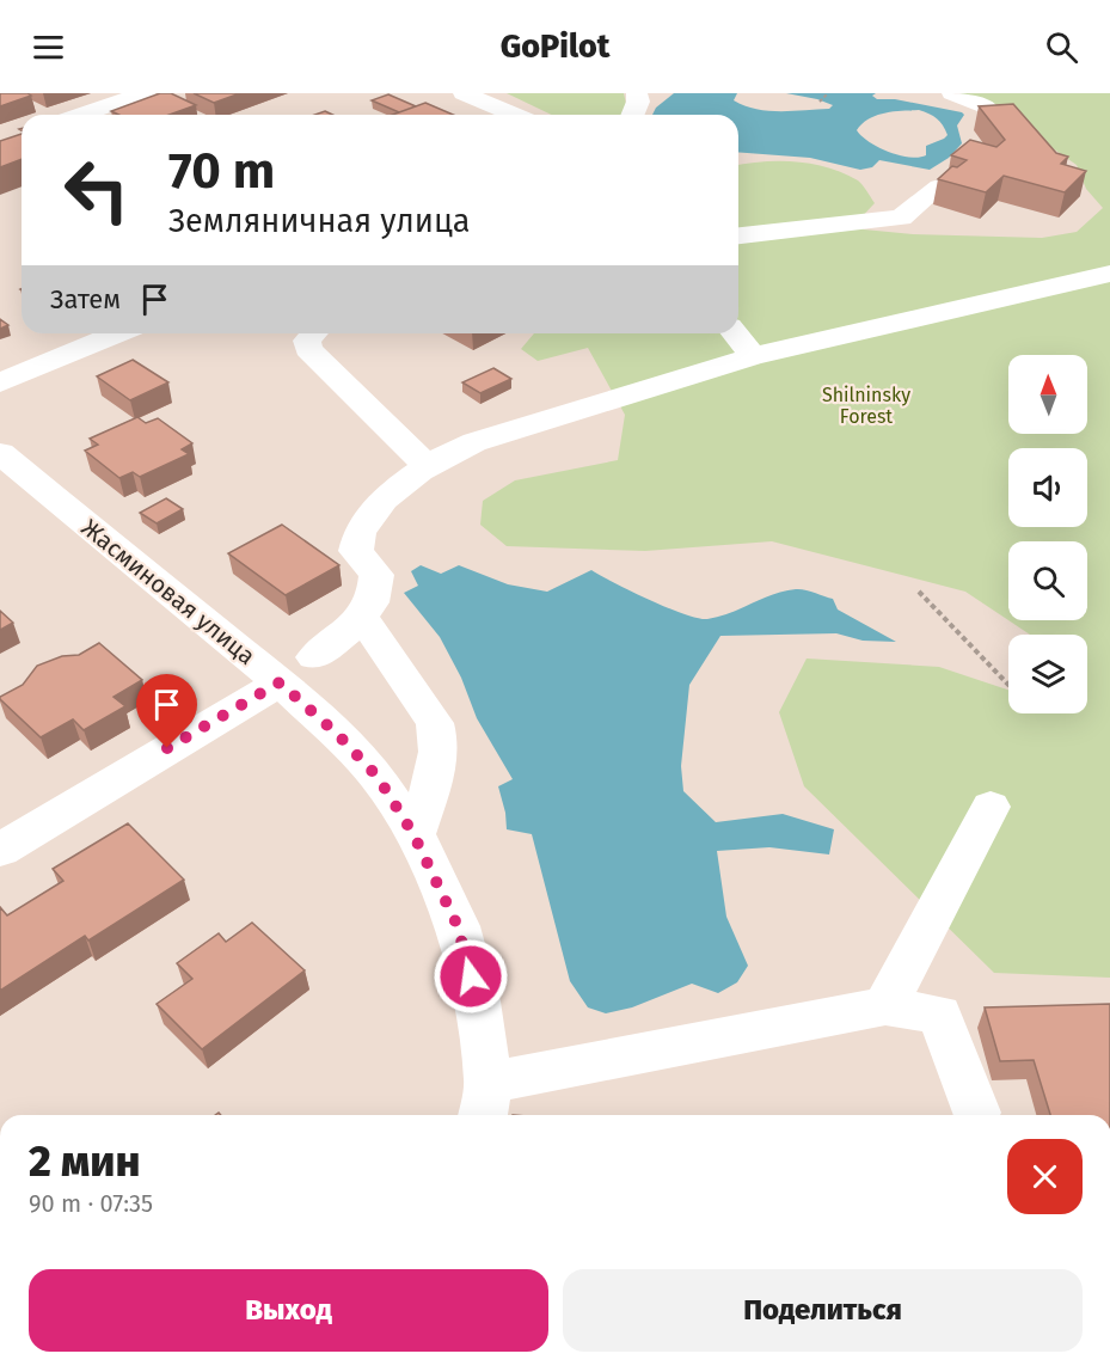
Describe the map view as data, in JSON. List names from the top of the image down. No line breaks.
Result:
{"streets":{"street":["Жасминовая улица"]},"parks":["Shilninsky Forest"],"north":"top","page":{"header":"GoPilot","turn":["70 m","Земляничная улица"],"then":"Затем","heading":["2 мин","90 m · 07:35"],"buttons":["Выход","Поделиться"]}}
